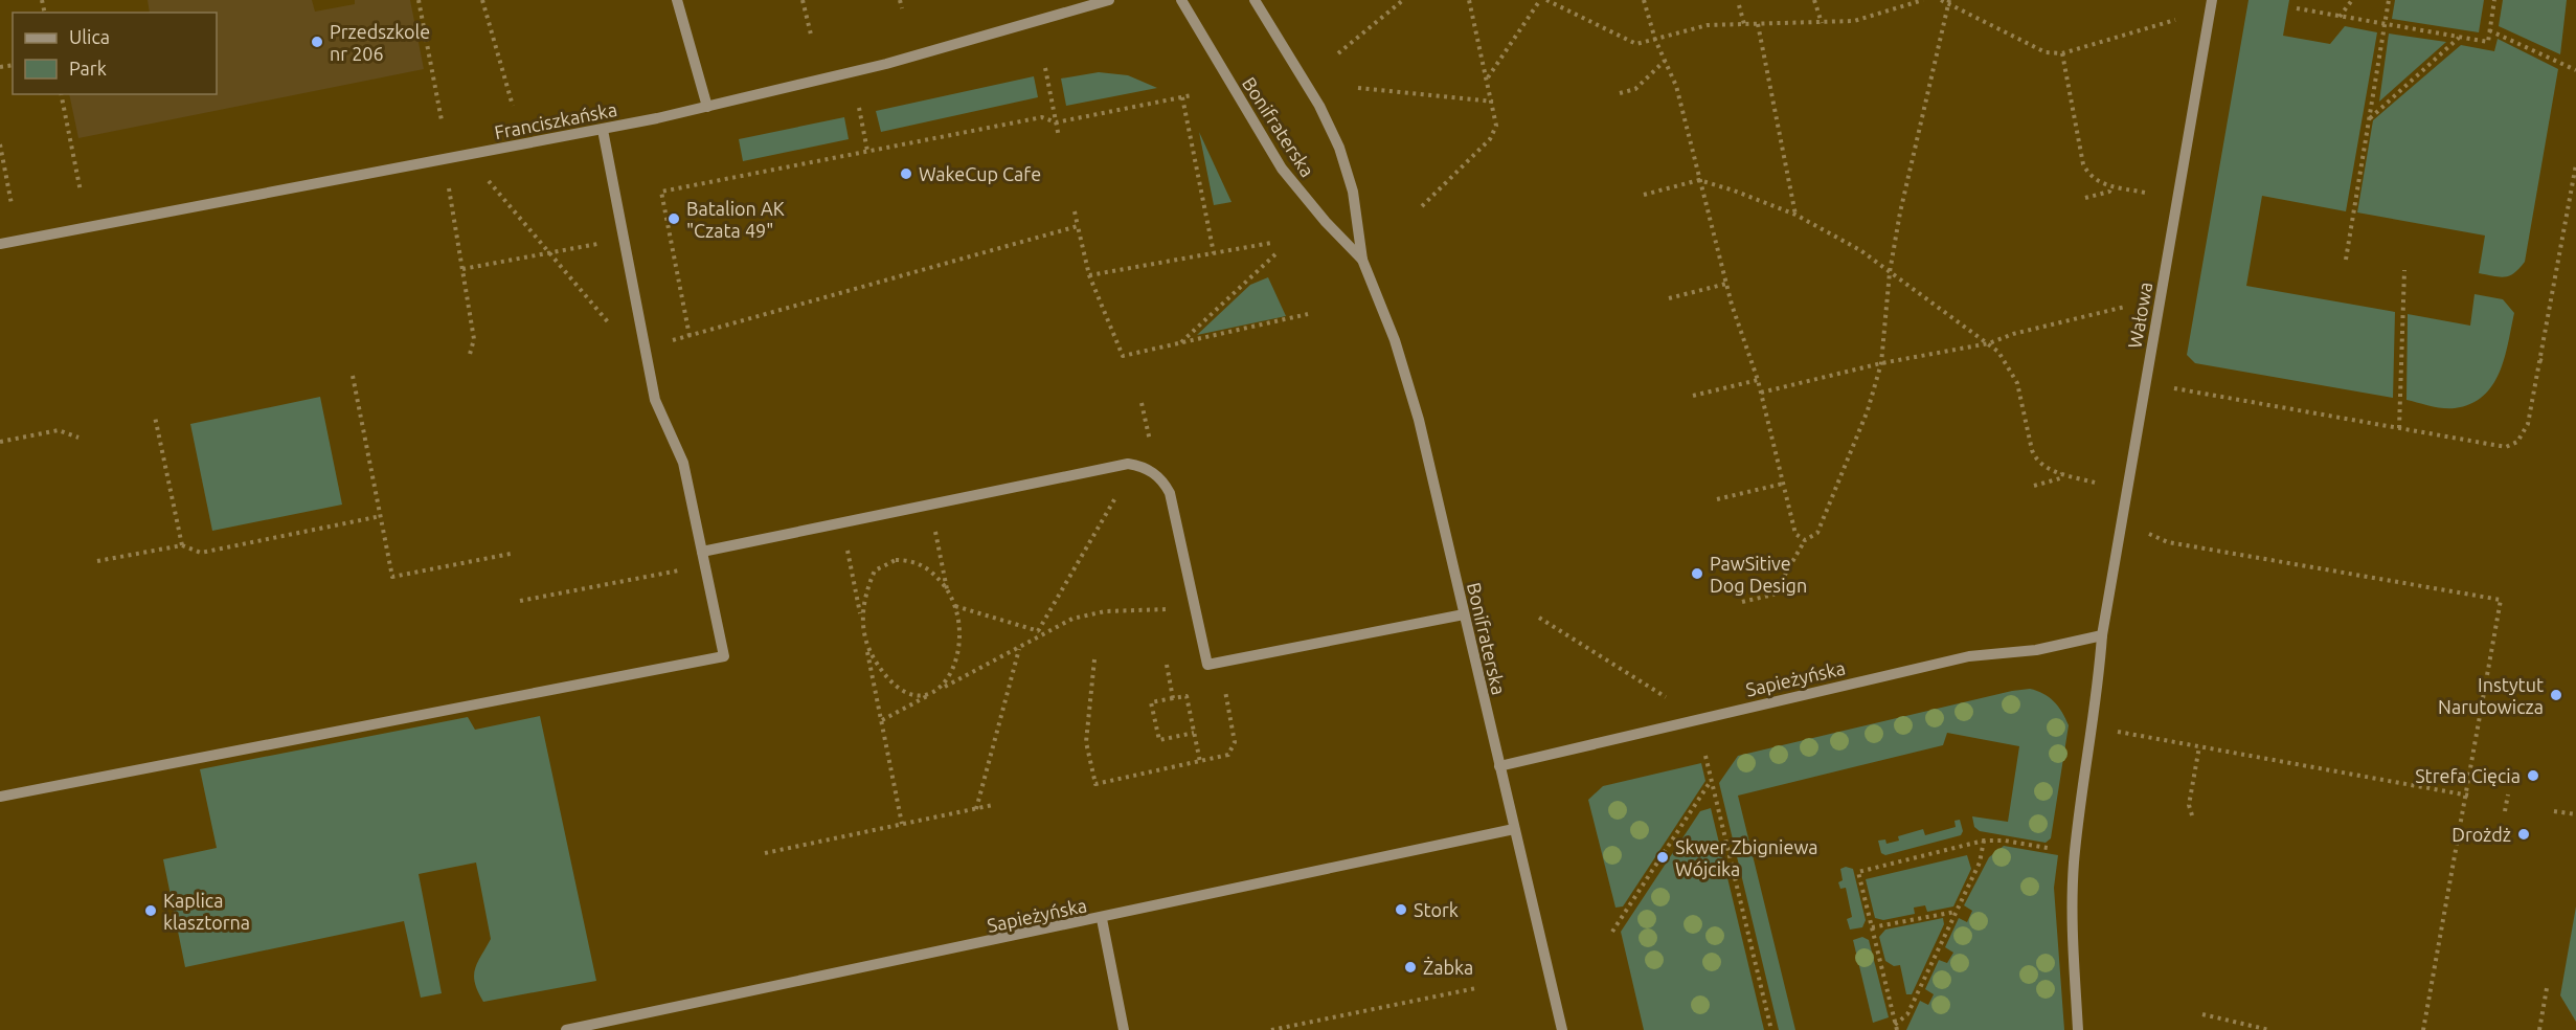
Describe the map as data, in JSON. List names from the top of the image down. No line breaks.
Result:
{"streets":{"street":["Franciszkańska","Bonifraterska","Wałowa","Sapieżyńska"]},"crossings":[["Bonifraterska","Sapieżyńska"],["Wałowa","Sapieżyńska"]],"places":["Przedszkole nr 206","WakeCup Cafe","Batalion AK \"Czata 49\"","PawSitive Dog Design","Instytut Narutowicza","Strefa Cięcia","Drożdż","Skwer Zbigniewa Wójcika","Stork","Kaplica klasztorna","Żabka"],"legend":["Ulica","Park"]}
